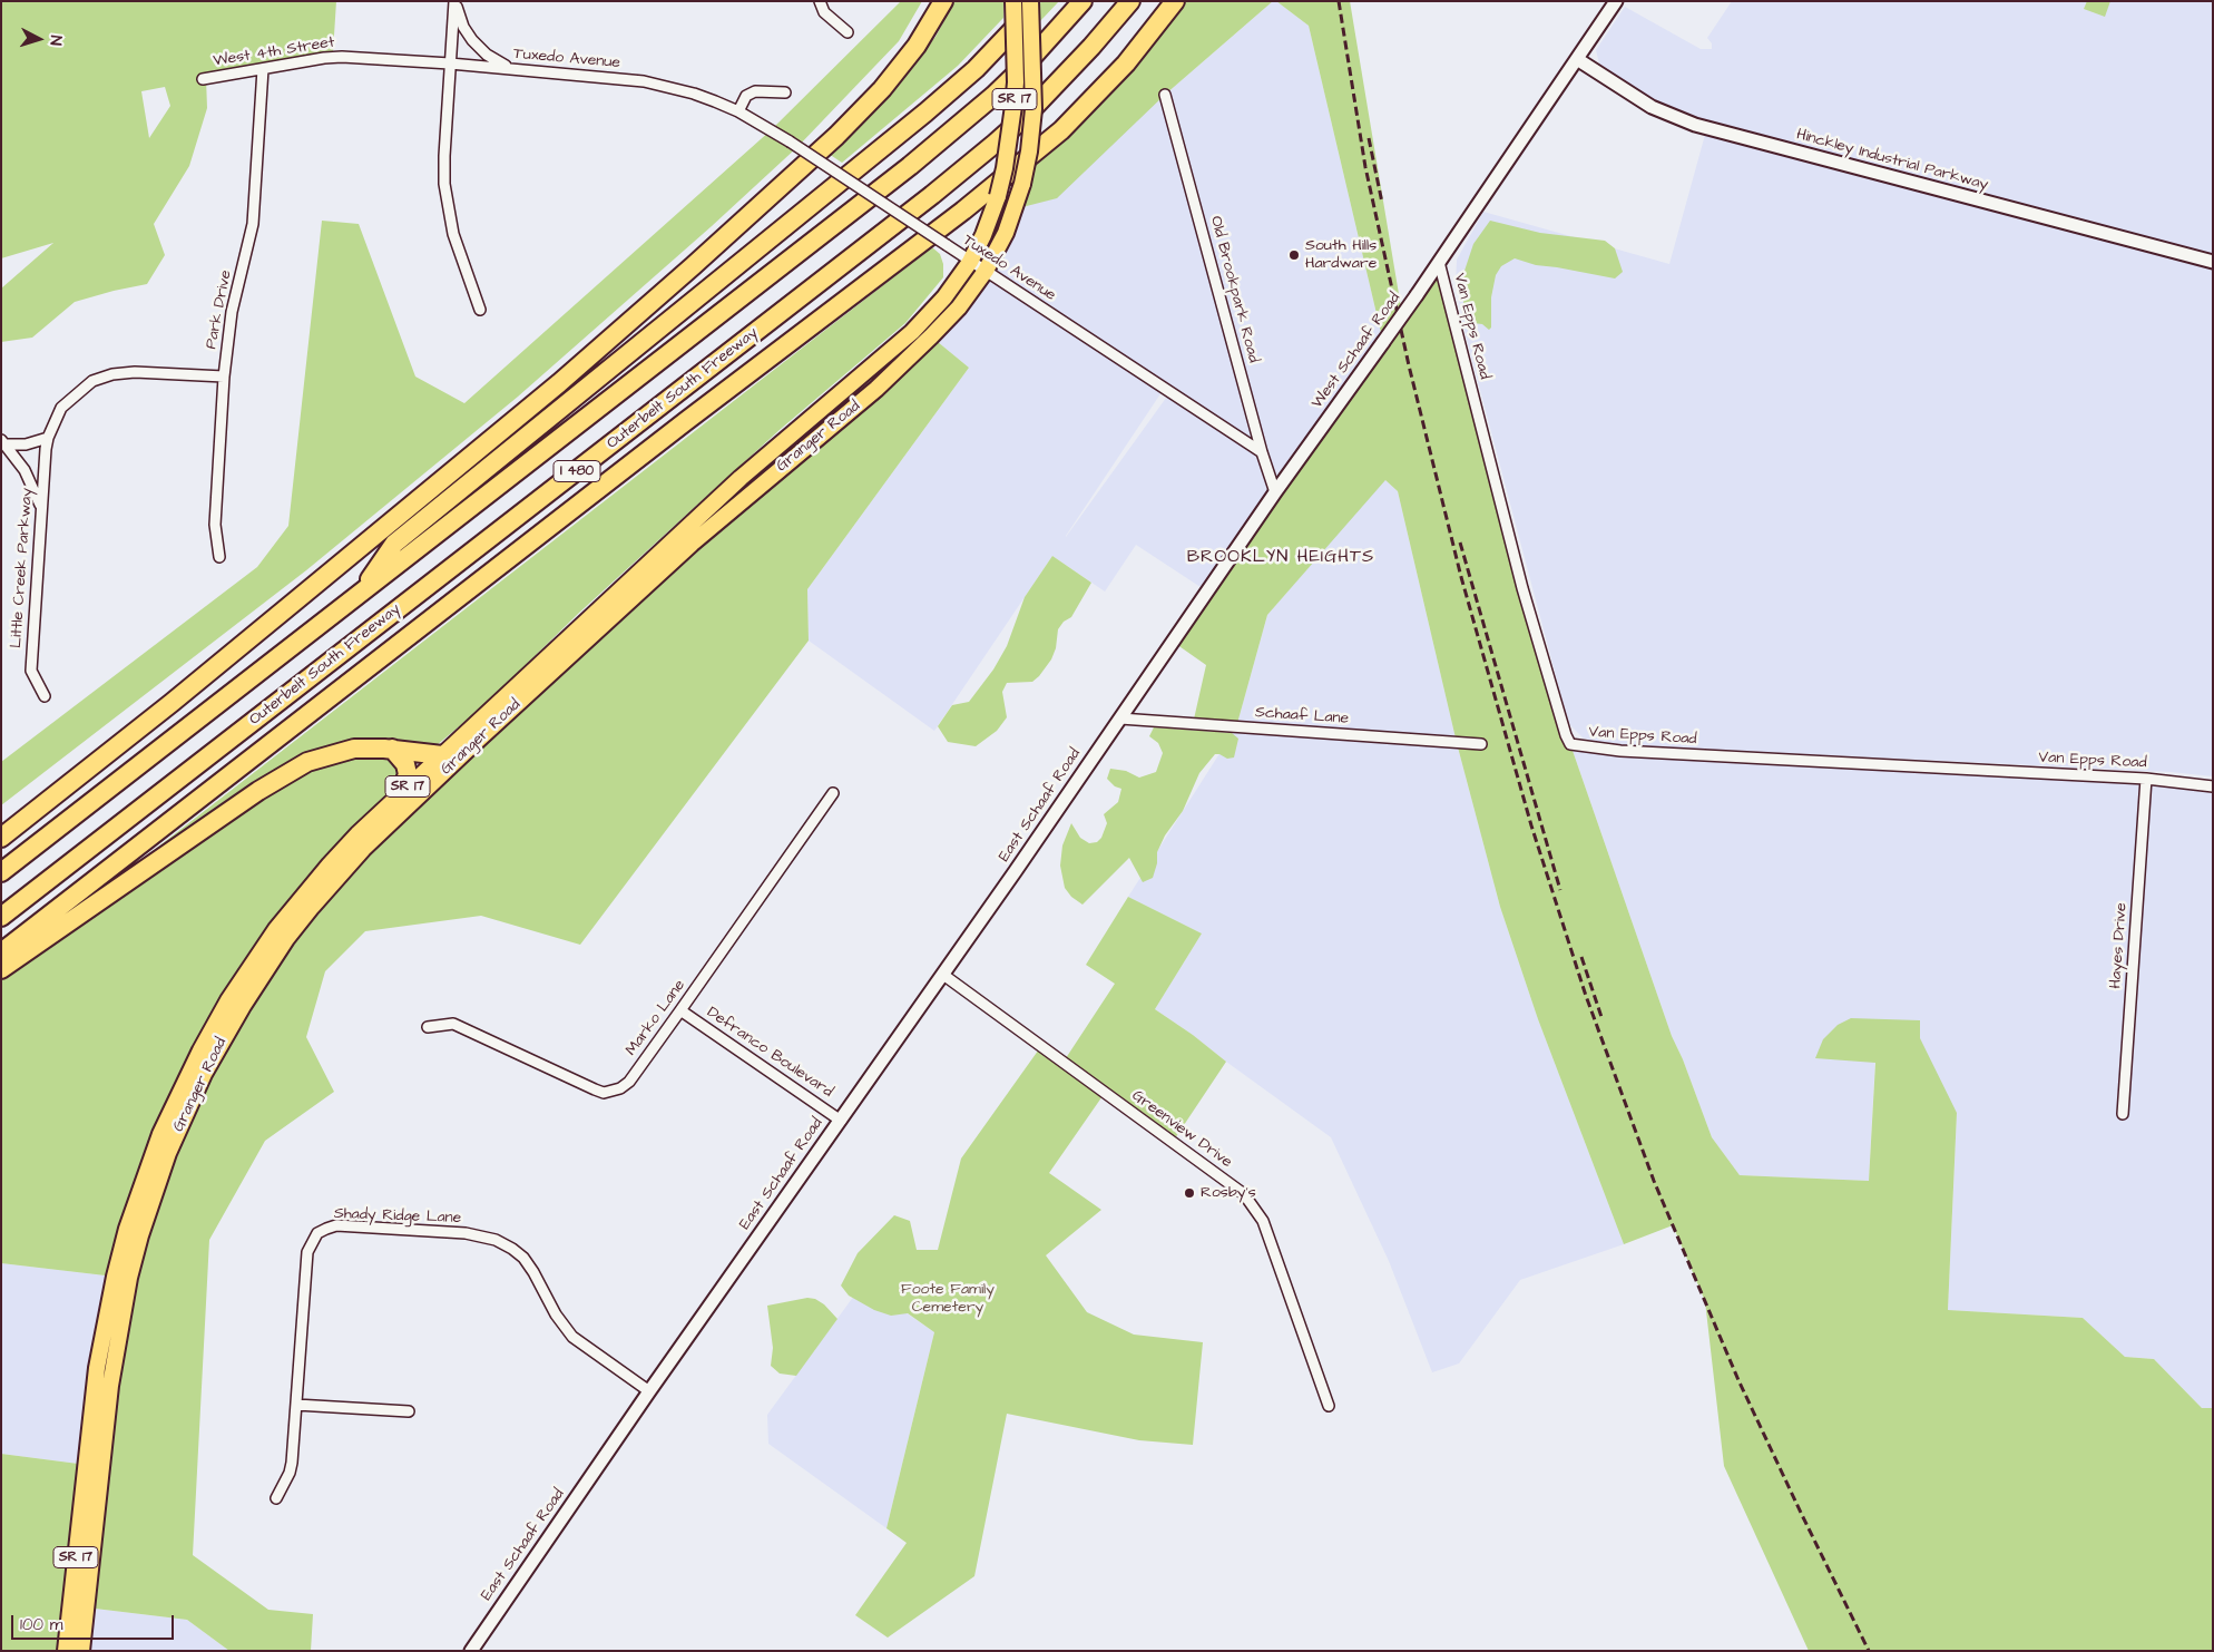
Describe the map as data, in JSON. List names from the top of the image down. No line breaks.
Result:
{"streets":{"highway":["Outerbelt South Freeway","I 480"],"main road":["SR 17","Granger Road"],"street":["West 4th Street","Tuxedo Avenue","Hinckley Industrial Parkway","Old Brookpark Road","Park Drive","Van Epps Road","West Schaaf Road","Little Creek Parkway","Schaaf Lane","East Schaaf Road","Hayes Drive","Marko Lane","Defranco Boulevard","Greenview Drive","Shady Ridge Lane"]},"crossings":[["West 4th Street","Tuxedo Avenue"],["West 4th Street","Park Drive"],["Tuxedo Avenue","Old Brookpark Road"],["Tuxedo Avenue","Granger Road"],["Hinckley Industrial Parkway","West Schaaf Road"],["Old Brookpark Road","West Schaaf Road"],["Park Drive","Little Creek Parkway"],["Van Epps Road","West Schaaf Road"],["Van Epps Road","Hayes Drive"],["West Schaaf Road","Schaaf Lane"],["West Schaaf Road","East Schaaf Road"],["Schaaf Lane","East Schaaf Road"],["East Schaaf Road","Defranco Boulevard"],["East Schaaf Road","Greenview Drive"],["East Schaaf Road","Shady Ridge Lane"],["Marko Lane","Defranco Boulevard"]],"districts":["BROOKLYN HEIGHTS"],"parks":["Foote Family Cemetery"],"places":["South Hills Hardware","Rosby's"],"scale_bar":"100 m","north":"right"}
